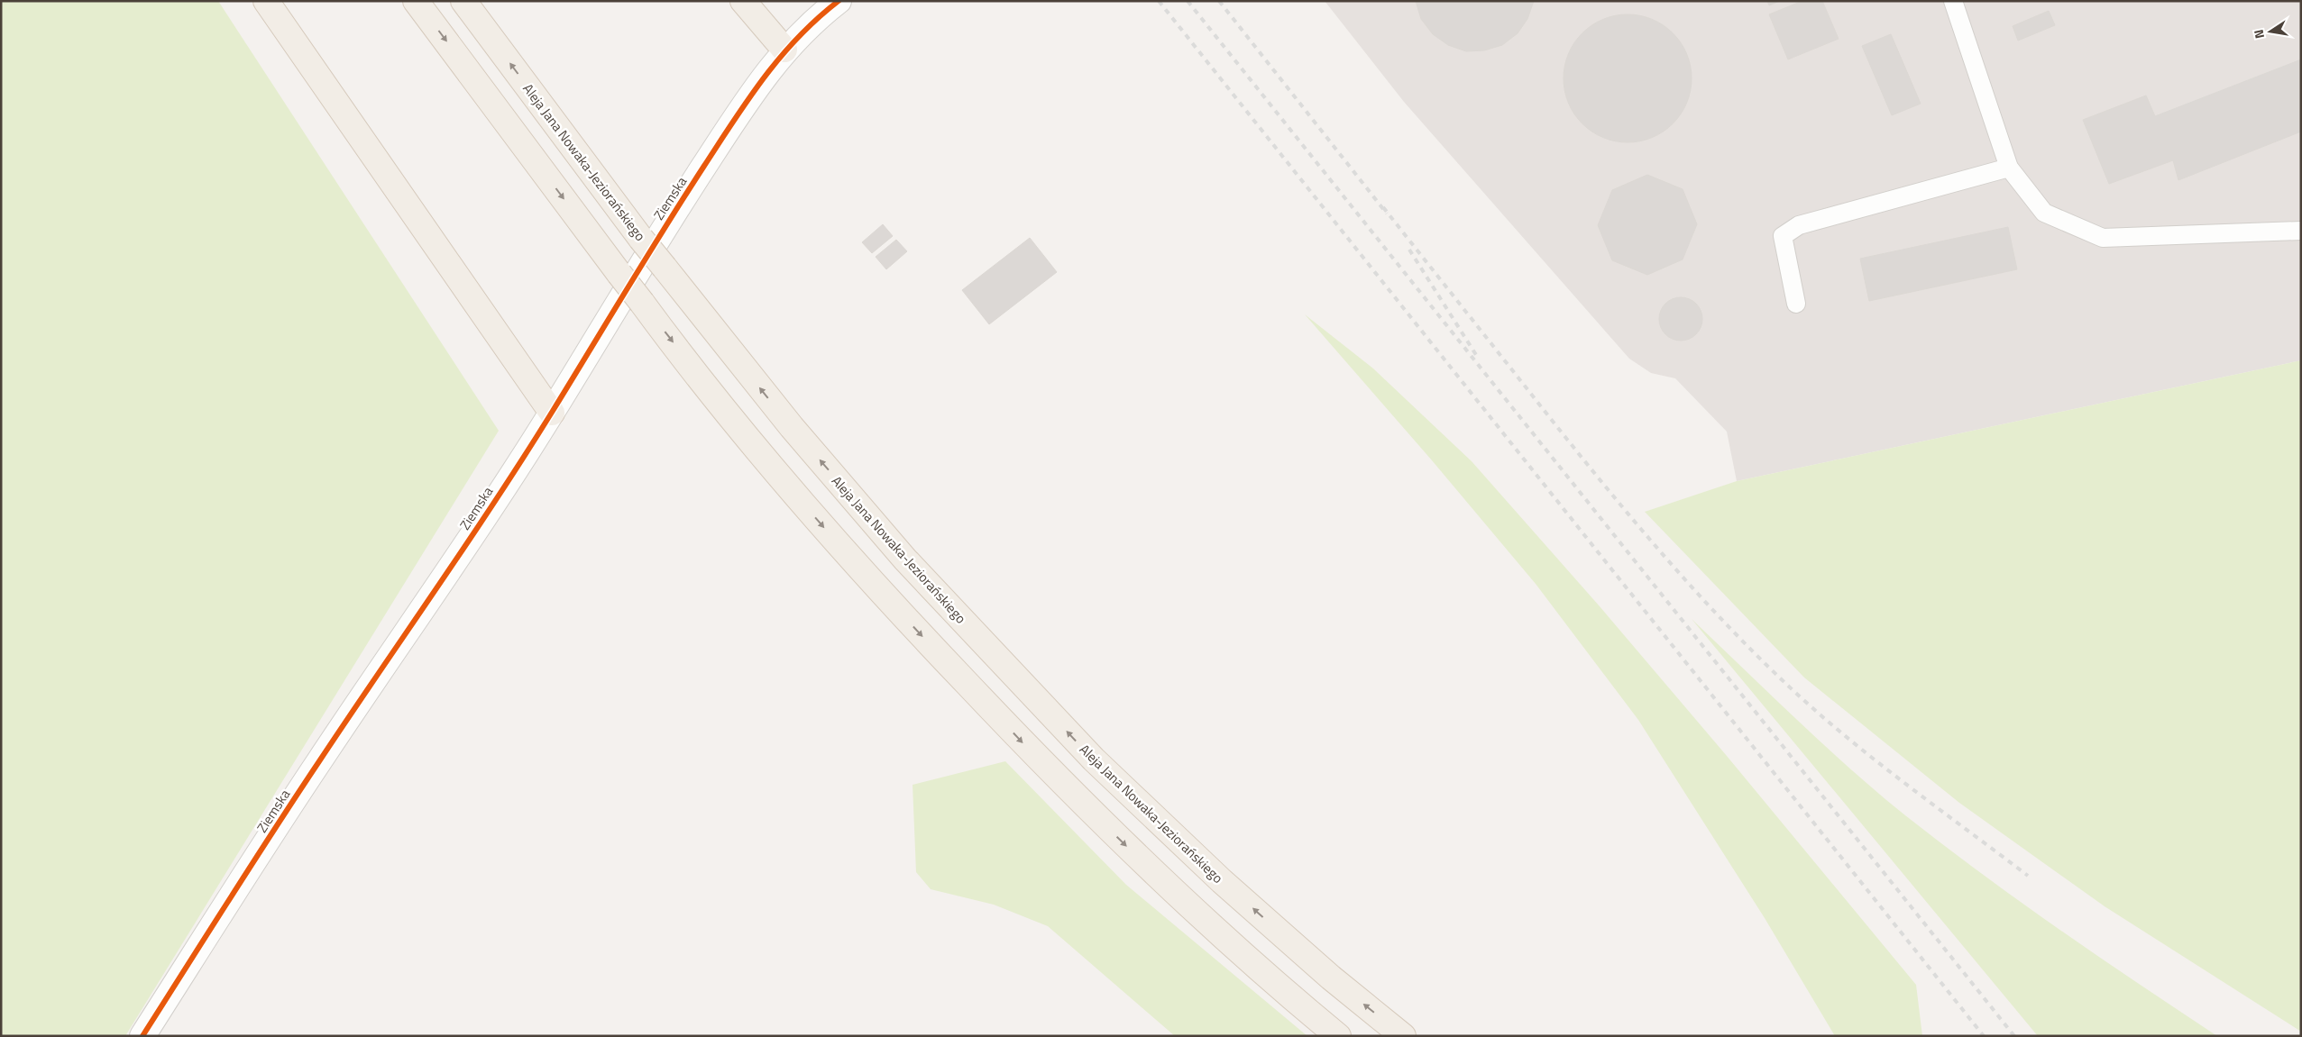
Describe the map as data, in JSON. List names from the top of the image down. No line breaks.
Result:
{"streets":{"main road":["Aleja Jana Nowaka-Jeziorańskiego"],"street":["Ziemska"]},"north":"left"}
